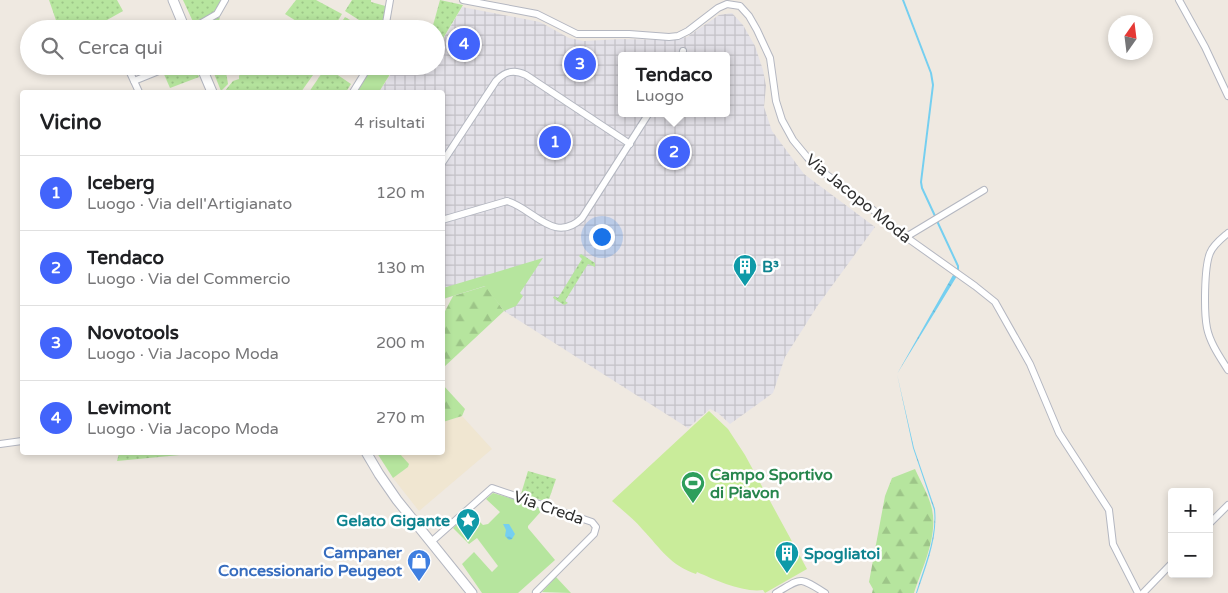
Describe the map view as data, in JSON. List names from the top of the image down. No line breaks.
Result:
{"streets":{"street":["Via Jacopo Moda","Via Creda"]},"places":{"building":["B³","Spogliatoi"],"sports":["Campo Sportivo di Piavon"],"place":["Gelato Gigante"],"shop":["Campaner Concessionario Peugeot"]},"north":"top","page":{"search":"Cerca qui","pins":["4","3","1","2"],"popup":["Tendaco","Luogo"],"heading":["Vicino","4 risultati"],"list":[{"mark":"1","name":"Iceberg","note":"Luogo · Via dell'Artigianato","value":"120 m"},{"mark":"2","name":"Tendaco","note":"Luogo · Via del Commercio","value":"130 m"},{"mark":"3","name":"Novotools","note":"Luogo · Via Jacopo Moda","value":"200 m"},{"mark":"4","name":"Levimont","note":"Luogo · Via Jacopo Moda","value":"270 m"}],"map_buttons":["+","−"]}}
